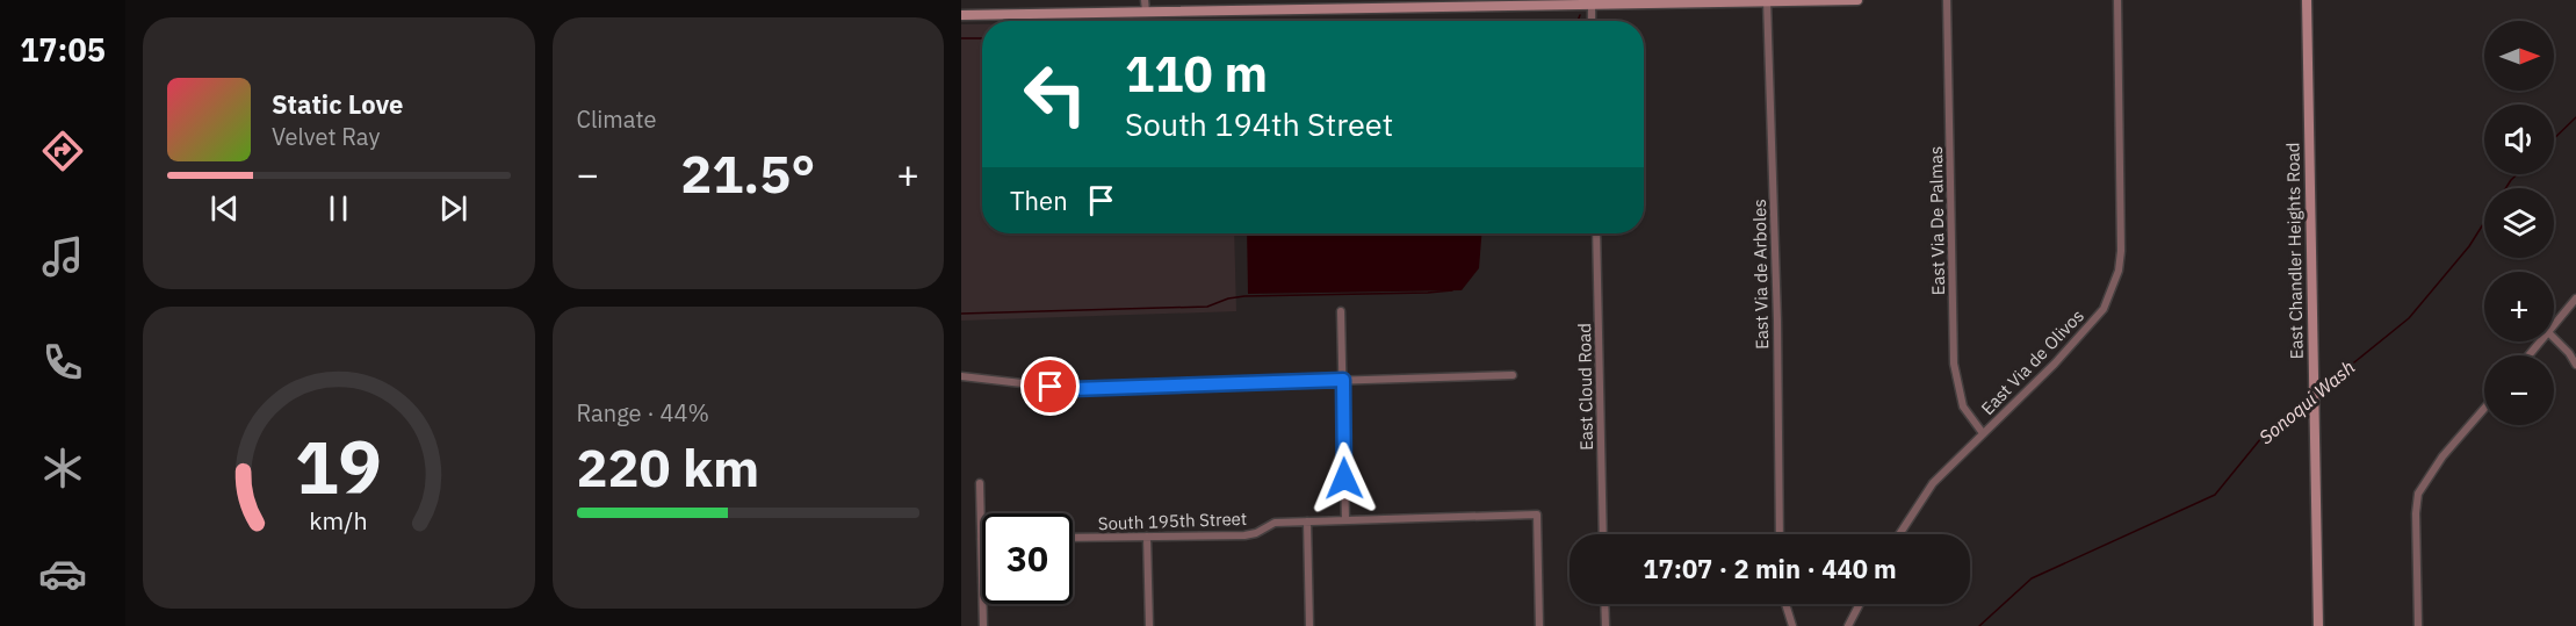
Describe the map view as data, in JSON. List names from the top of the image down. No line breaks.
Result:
{"streets":{"main road":["East Chandler Heights Road"],"street":["East Via De Palmas","East Via de Arboles","East Via de Olivos","East Cloud Road","South 195th Street"]},"crossings":[["East Via De Palmas","East Via de Olivos"]],"water":["Sonoqui Wash"],"north":"right","page":{"tabs":"17:05","tile":["Climate",["Range · 44%","220 km"]],"map_buttons":["+","−"],"turn":["110 m","South 194th Street"],"song":["Static Love","Velvet Ray"],"heat":["−","21.5°","+"],"then":"Then","limit":"30","trip":"17:07 · 2 min · 440 m","gauge":["19","km/h"]}}
